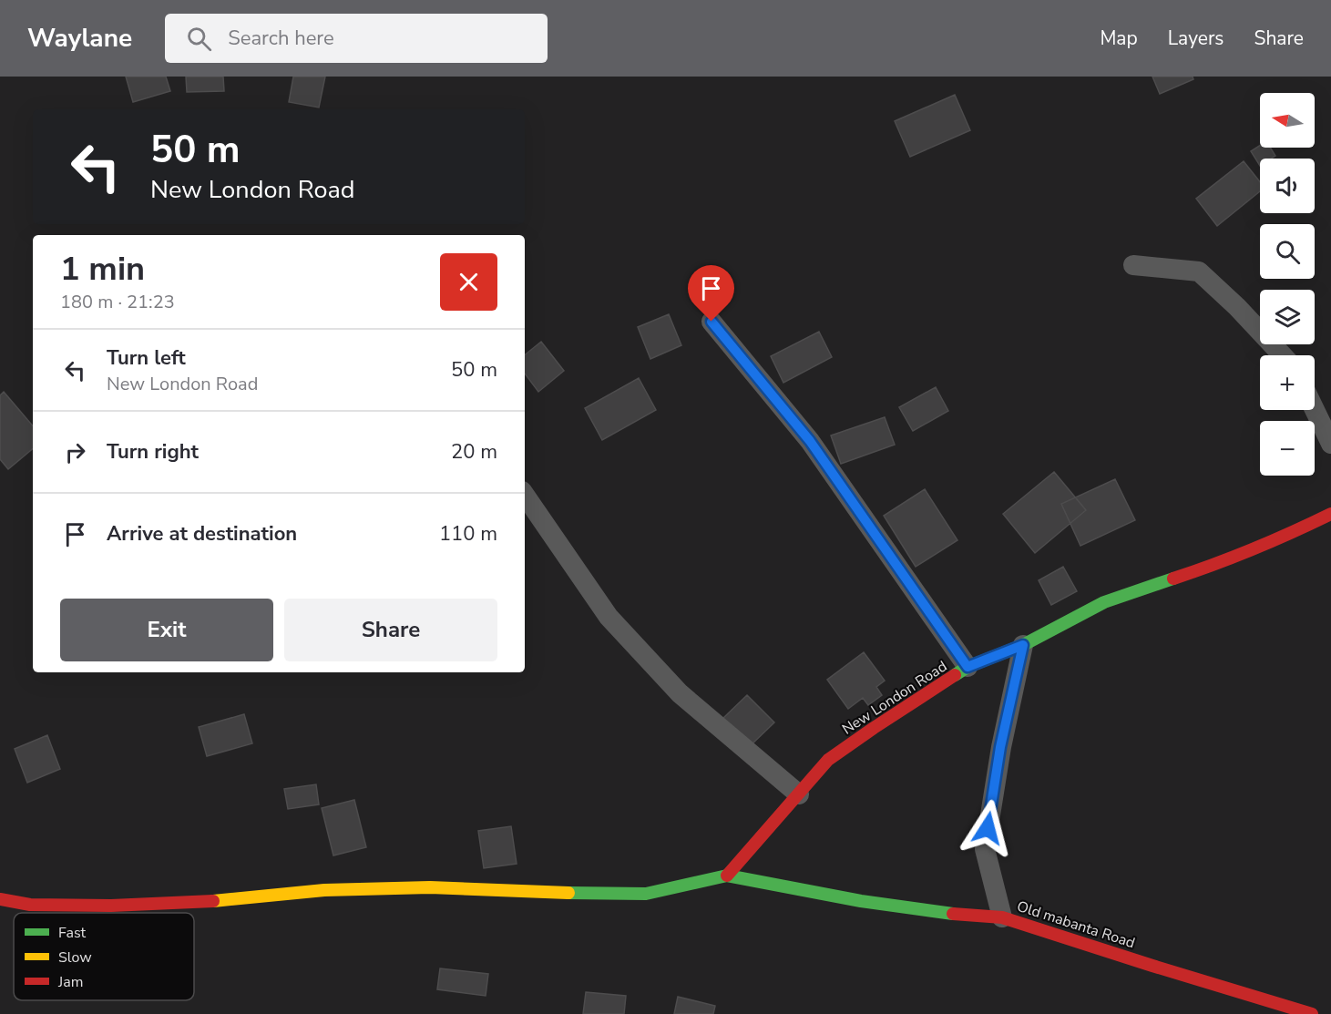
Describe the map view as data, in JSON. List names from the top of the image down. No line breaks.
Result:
{"streets":{"street":["New London Road","Old mabanta Road"]},"crossings":[["New London Road","Old mabanta Road"]],"legend":["Fast","Slow","Jam"],"north":"left","page":{"header":"Waylane","search":"Search here","nav":["Map","Layers","Share"],"map_buttons":["+","−"],"turn":["50 m","New London Road"],"heading":["1 min","180 m · 21:23"],"list":[{"name":"Turn left","note":"New London Road","value":"50 m"},{"name":"Turn right","value":"20 m"},{"name":"Arrive at destination","value":"110 m"}],"buttons":["Exit","Share"]}}
